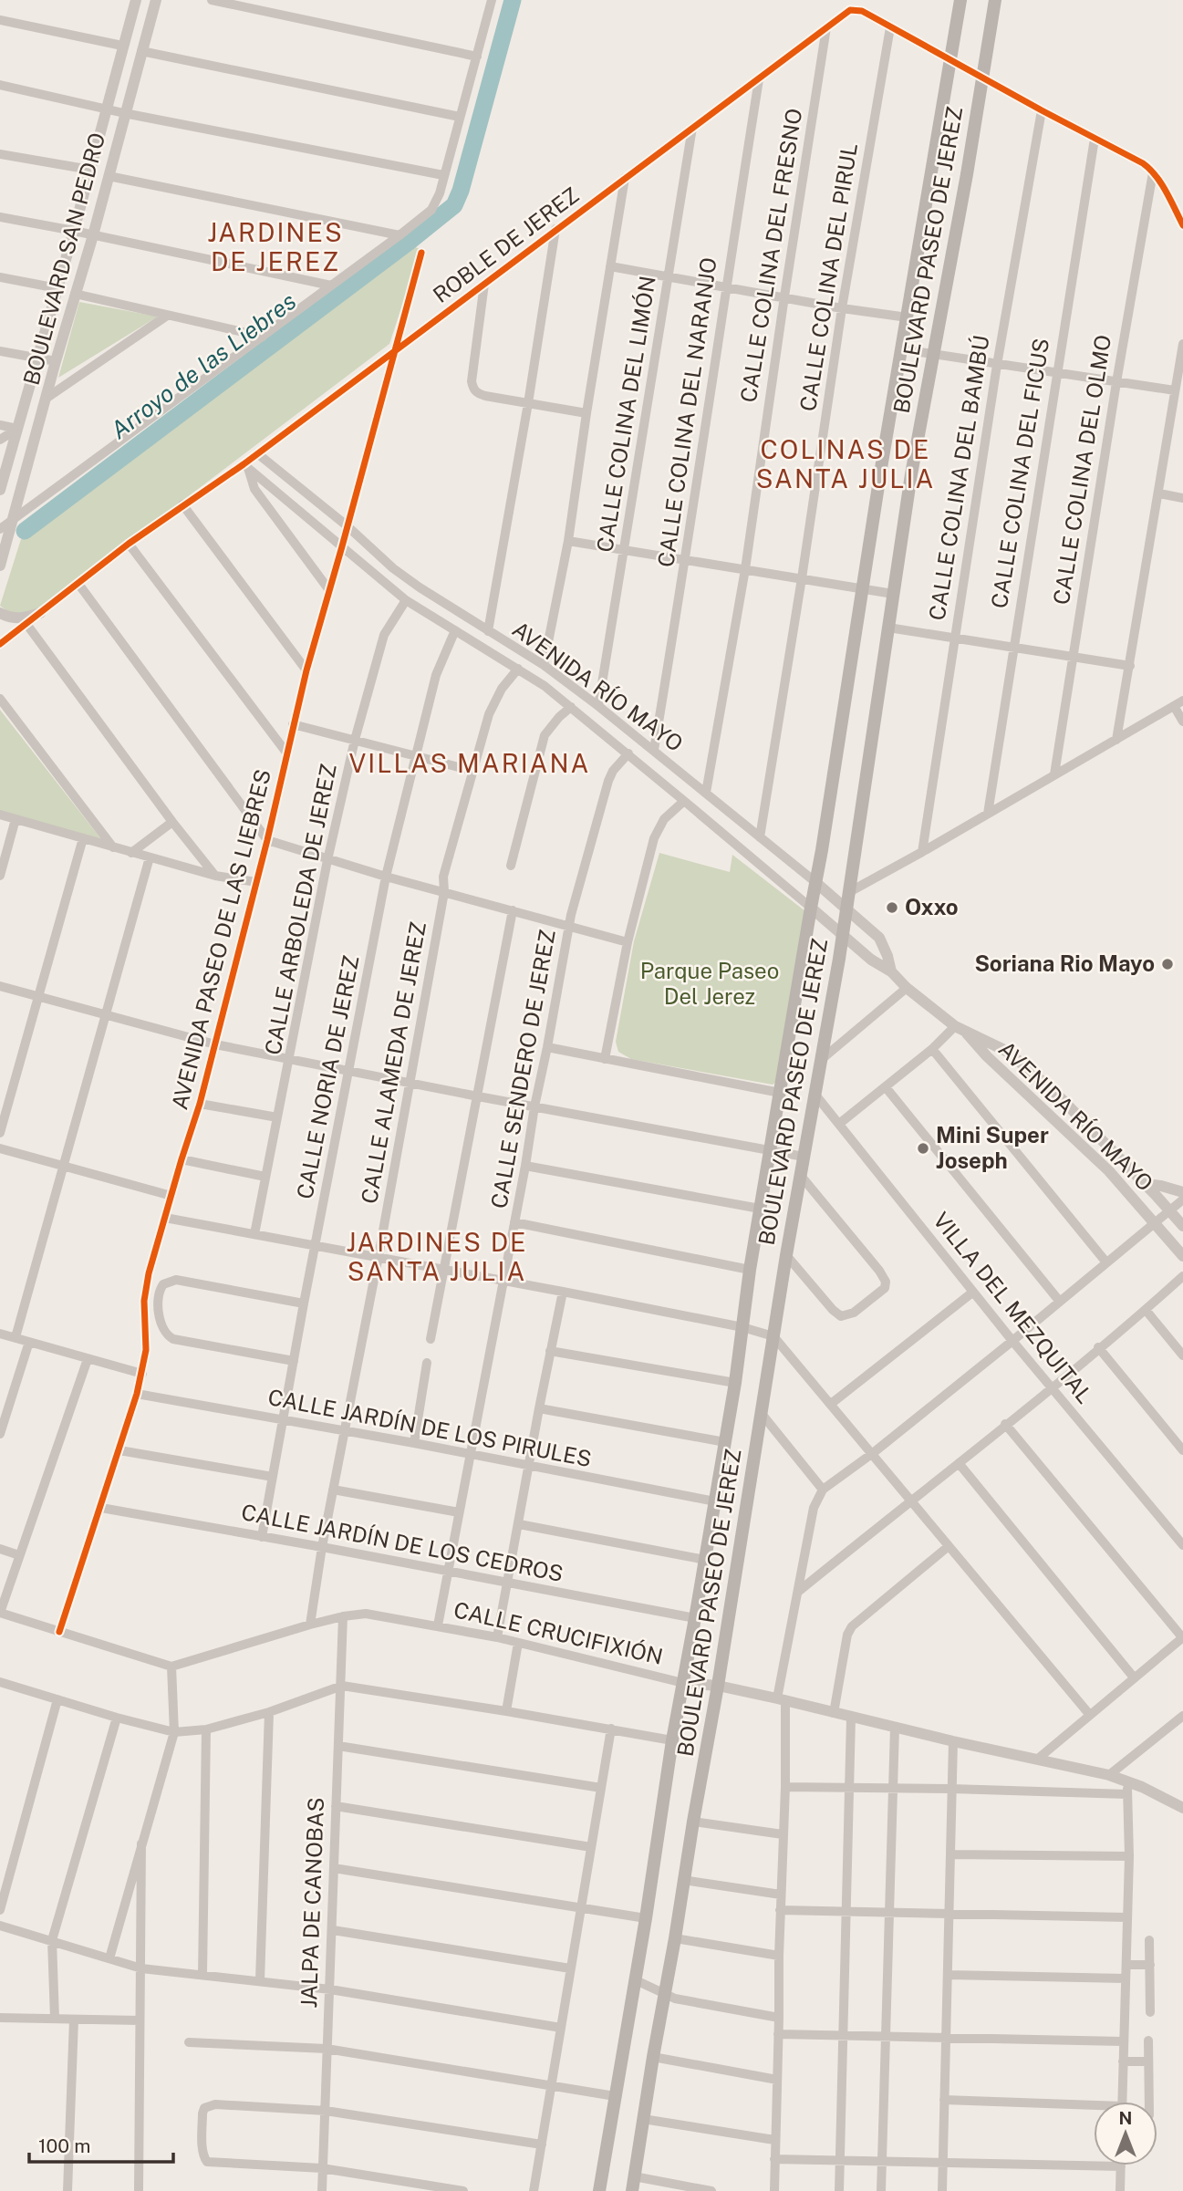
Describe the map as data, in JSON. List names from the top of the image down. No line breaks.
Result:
{"streets":{"main road":["BOULEVARD PASEO DE JEREZ"],"street":["ROBLE DE JEREZ","CALLE COLINA DEL FRESNO","BOULEVARD SAN PEDRO","CALLE COLINA DEL PIRUL","CALLE COLINA DEL NARANJO","CALLE COLINA DEL LIMÓN","CALLE COLINA DEL OLMO","CALLE COLINA DEL FICUS","CALLE COLINA DEL BAMBÚ","AVENIDA RÍO MAYO","CALLE ARBOLEDA DE JEREZ","AVENIDA PASEO DE LAS LIEBRES","CALLE ALAMEDA DE JEREZ","CALLE SENDERO DE JEREZ","CALLE NORIA DE JEREZ","VILLA DEL MEZQUITAL","CALLE JARDÍN DE LOS PIRULES","CALLE JARDÍN DE LOS CEDROS","CALLE CRUCIFIXIÓN","JALPA DE CANOBAS"]},"crossings":[["ROBLE DE JEREZ","CALLE COLINA DEL FRESNO"],["ROBLE DE JEREZ","BOULEVARD PASEO DE JEREZ"],["ROBLE DE JEREZ","CALLE COLINA DEL PIRUL"],["ROBLE DE JEREZ","CALLE COLINA DEL NARANJO"],["ROBLE DE JEREZ","CALLE COLINA DEL LIMÓN"],["ROBLE DE JEREZ","CALLE COLINA DEL OLMO"],["ROBLE DE JEREZ","CALLE COLINA DEL FICUS"],["ROBLE DE JEREZ","CALLE COLINA DEL BAMBÚ"],["ROBLE DE JEREZ","AVENIDA RÍO MAYO"],["ROBLE DE JEREZ","AVENIDA PASEO DE LAS LIEBRES"],["CALLE COLINA DEL FRESNO","AVENIDA RÍO MAYO"],["BOULEVARD PASEO DE JEREZ","AVENIDA RÍO MAYO"],["BOULEVARD PASEO DE JEREZ","VILLA DEL MEZQUITAL"],["BOULEVARD PASEO DE JEREZ","CALLE JARDÍN DE LOS PIRULES"],["BOULEVARD PASEO DE JEREZ","CALLE JARDÍN DE LOS CEDROS"],["BOULEVARD PASEO DE JEREZ","CALLE CRUCIFIXIÓN"],["CALLE COLINA DEL PIRUL","AVENIDA RÍO MAYO"],["CALLE COLINA DEL NARANJO","AVENIDA RÍO MAYO"],["CALLE COLINA DEL LIMÓN","AVENIDA RÍO MAYO"],["AVENIDA RÍO MAYO","CALLE ARBOLEDA DE JEREZ"],["AVENIDA RÍO MAYO","AVENIDA PASEO DE LAS LIEBRES"],["AVENIDA RÍO MAYO","CALLE ALAMEDA DE JEREZ"],["AVENIDA RÍO MAYO","CALLE SENDERO DE JEREZ"],["AVENIDA RÍO MAYO","CALLE NORIA DE JEREZ"],["AVENIDA PASEO DE LAS LIEBRES","CALLE JARDÍN DE LOS PIRULES"],["AVENIDA PASEO DE LAS LIEBRES","CALLE JARDÍN DE LOS CEDROS"],["CALLE ALAMEDA DE JEREZ","CALLE JARDÍN DE LOS PIRULES"],["CALLE ALAMEDA DE JEREZ","CALLE JARDÍN DE LOS CEDROS"],["CALLE ALAMEDA DE JEREZ","CALLE CRUCIFIXIÓN"],["CALLE SENDERO DE JEREZ","CALLE JARDÍN DE LOS PIRULES"],["CALLE SENDERO DE JEREZ","CALLE JARDÍN DE LOS CEDROS"],["CALLE SENDERO DE JEREZ","CALLE CRUCIFIXIÓN"],["CALLE NORIA DE JEREZ","CALLE JARDÍN DE LOS PIRULES"],["CALLE NORIA DE JEREZ","CALLE JARDÍN DE LOS CEDROS"],["CALLE CRUCIFIXIÓN","JALPA DE CANOBAS"]],"districts":["JARDINES DE JEREZ","COLINAS DE SANTA JULIA","VILLAS MARIANA","JARDINES DE SANTA JULIA"],"water":["Arroyo de las Liebres"],"parks":["Parque Paseo Del Jerez"],"places":["Oxxo","Soriana Rio Mayo","Mini Super Joseph"],"scale_bar":"100 m","north":"top"}
